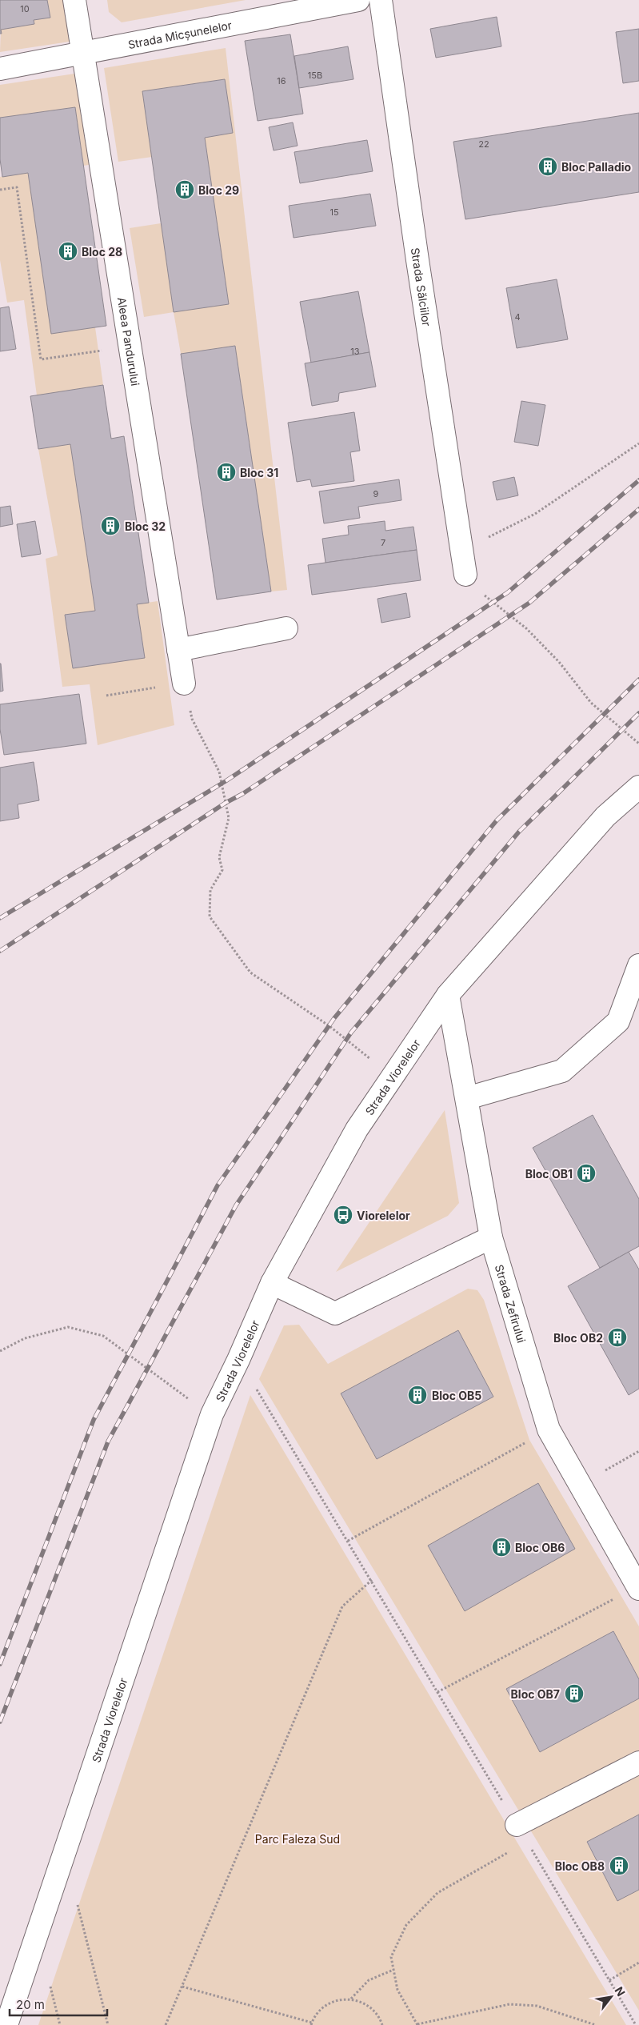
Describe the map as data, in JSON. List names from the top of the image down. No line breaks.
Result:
{"streets":{"street":["Strada Micșunelelor","Strada Sălciilor","Aleea Pandurului","Strada Viorelelor","Strada Zefirului"]},"crossings":[["Strada Micșunelelor","Aleea Pandurului"],["Strada Viorelelor","Strada Zefirului"]],"parks":["Parc Faleza Sud"],"places":{"building":["Bloc Palladio","Bloc 29","Bloc 28","Bloc 31","Bloc 32","Bloc OB1","Bloc OB2","Bloc OB5","Bloc OB6","Bloc OB7","Bloc OB8"],"bus stop":["Viorelelor"]},"house_numbers":["10","15B","16","22","15","4","13","9","7"],"scale_bar":"20 m","north":"top right"}
